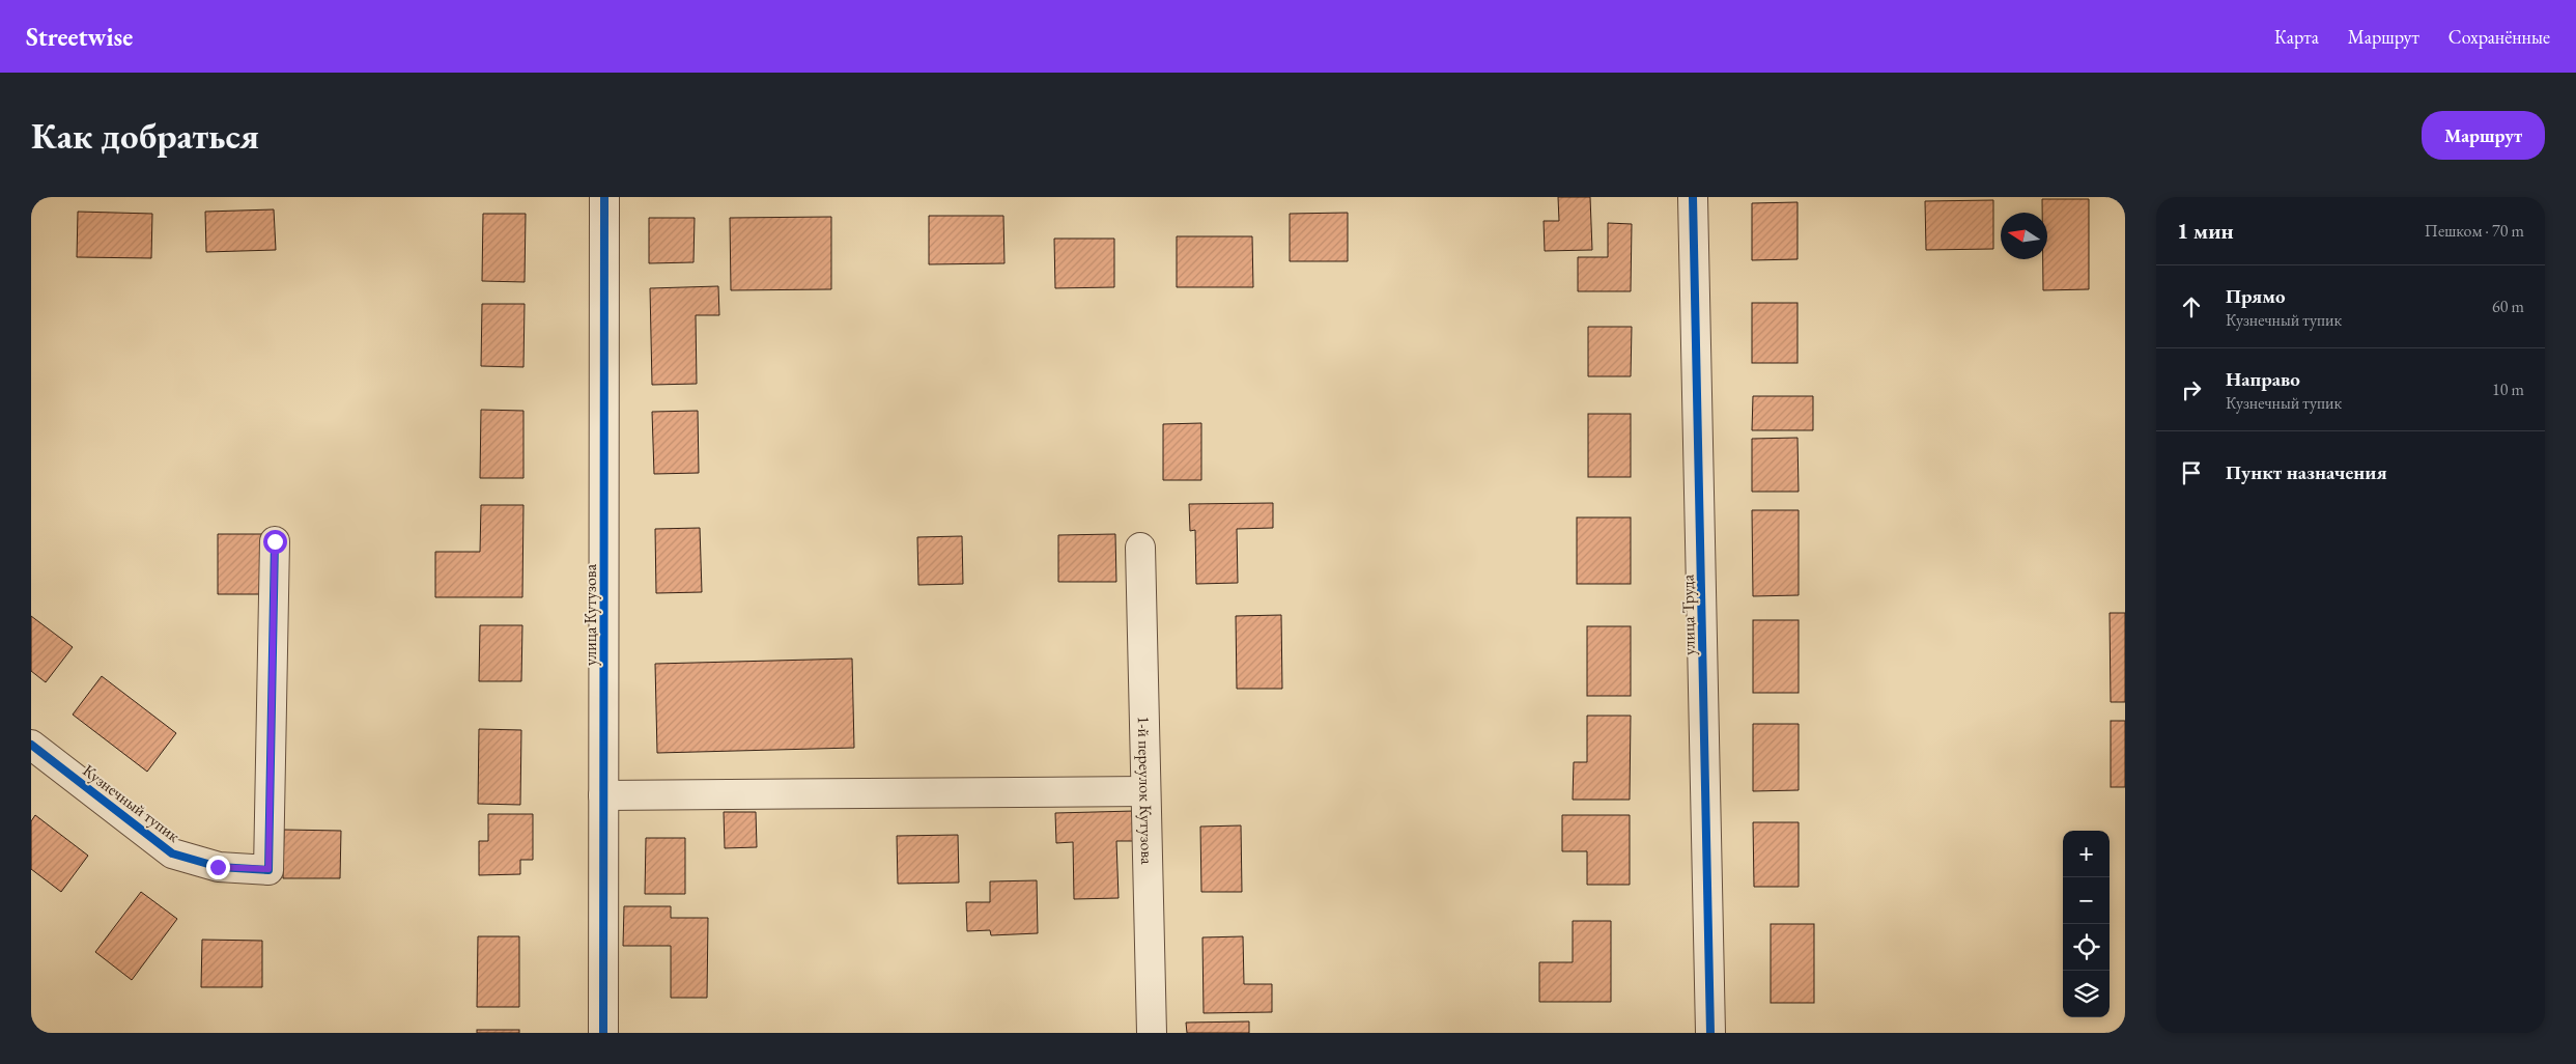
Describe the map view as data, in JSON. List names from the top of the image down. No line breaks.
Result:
{"streets":{"street":["улица Кутузова","улица Труда","1-й переулок Кутузова","Кузнечный тупик"]},"north":"left","page":{"header":"Streetwise","nav":["Карта","Маршрут","Сохранённые"],"buttons":"Маршрут","title":"Как добраться","heading":["1 мин","Пешком · 70 m"],"list":[["Прямо","Кузнечный тупик","60 m"],["Направо","Кузнечный тупик","10 m"],"Пункт назначения"],"map_buttons":["+","−"]}}
